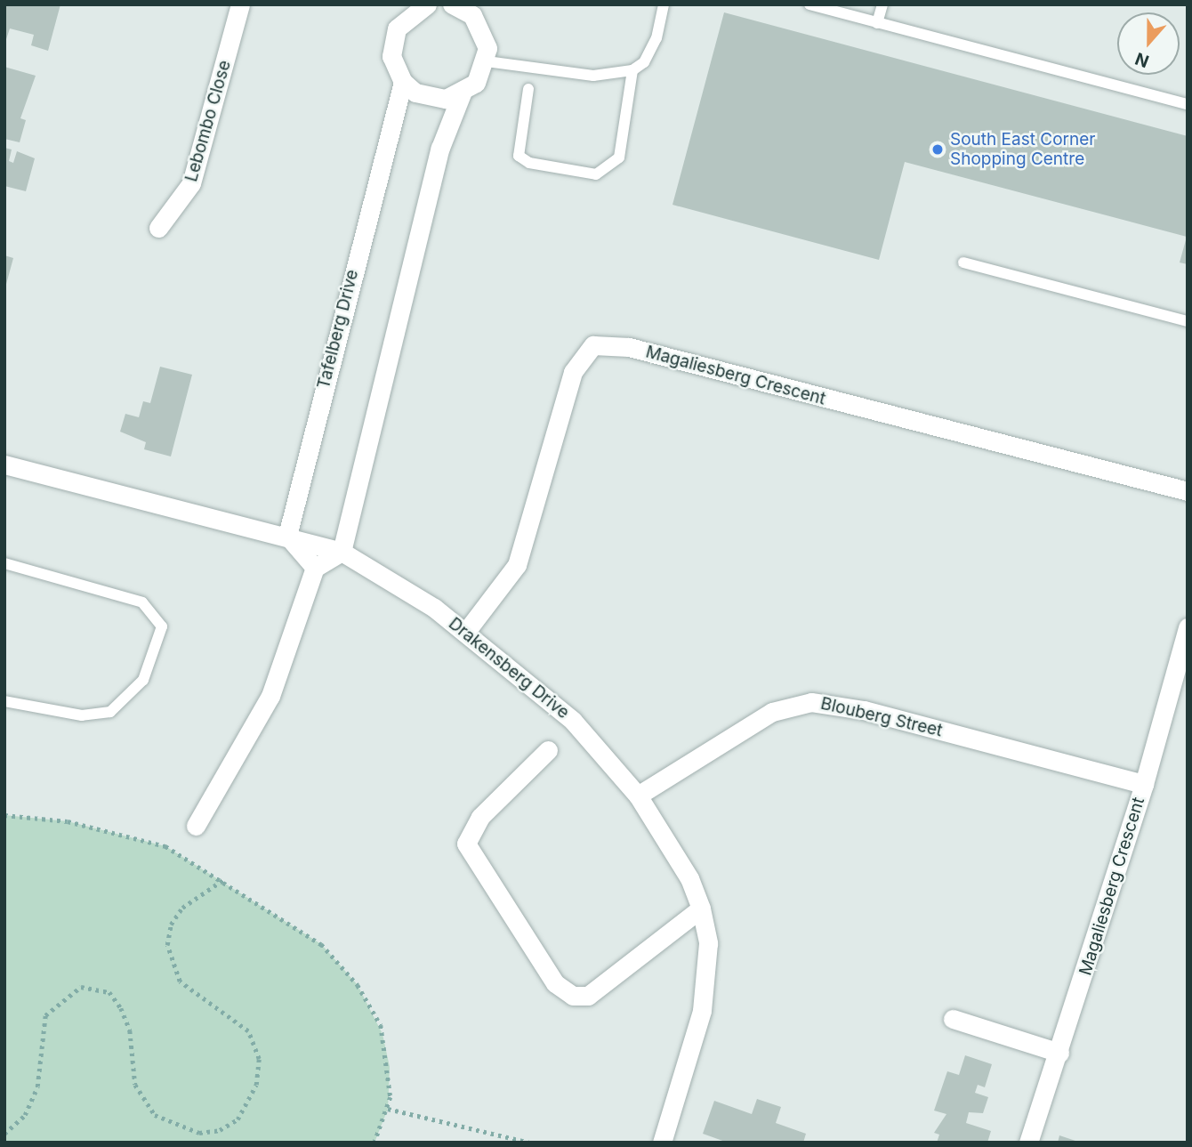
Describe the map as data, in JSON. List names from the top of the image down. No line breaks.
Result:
{"streets":{"street":["Lebombo Close","Tafelberg Drive","Magaliesberg Crescent","Drakensberg Drive","Blouberg Street"]},"crossings":[["Tafelberg Drive","Drakensberg Drive"],["Magaliesberg Crescent","Drakensberg Drive"],["Magaliesberg Crescent","Blouberg Street"],["Drakensberg Drive","Blouberg Street"]],"places":["South East Corner Shopping Centre"],"north":"bottom"}
